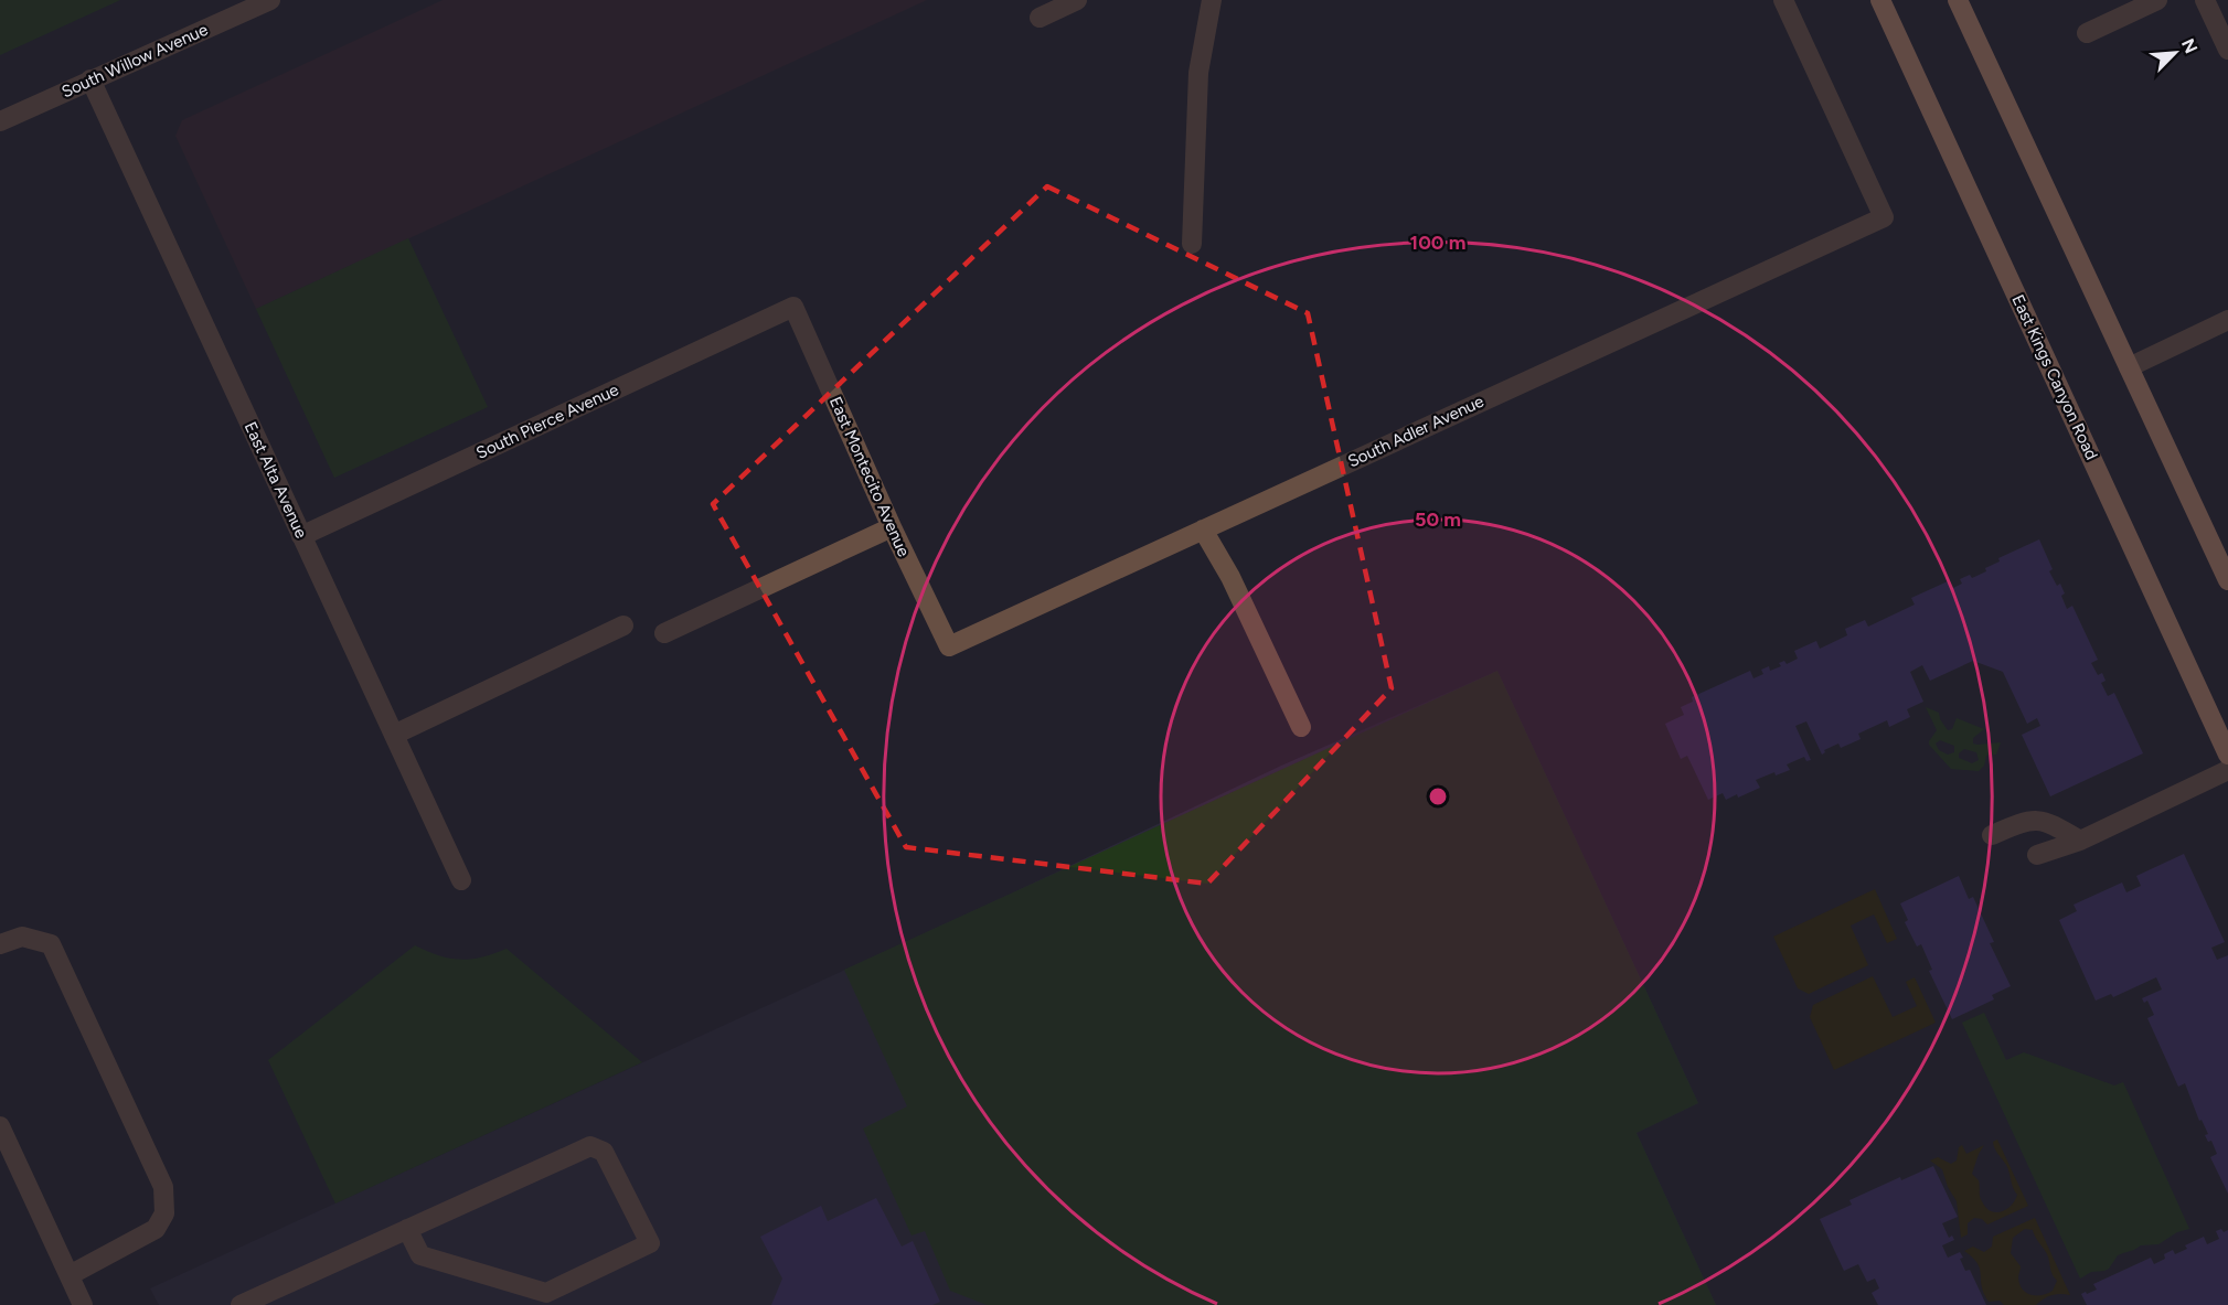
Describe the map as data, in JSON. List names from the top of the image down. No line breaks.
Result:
{"streets":{"main road":["East Kings Canyon Road"],"street":["South Willow Avenue","South Pierce Avenue","South Adler Avenue","East Montecito Avenue","East Alta Avenue"]},"crossings":[["South Willow Avenue","East Alta Avenue"],["South Pierce Avenue","East Montecito Avenue"],["South Pierce Avenue","East Alta Avenue"],["South Adler Avenue","East Montecito Avenue"]],"north":"top right","rings":["100 m","50 m"]}
